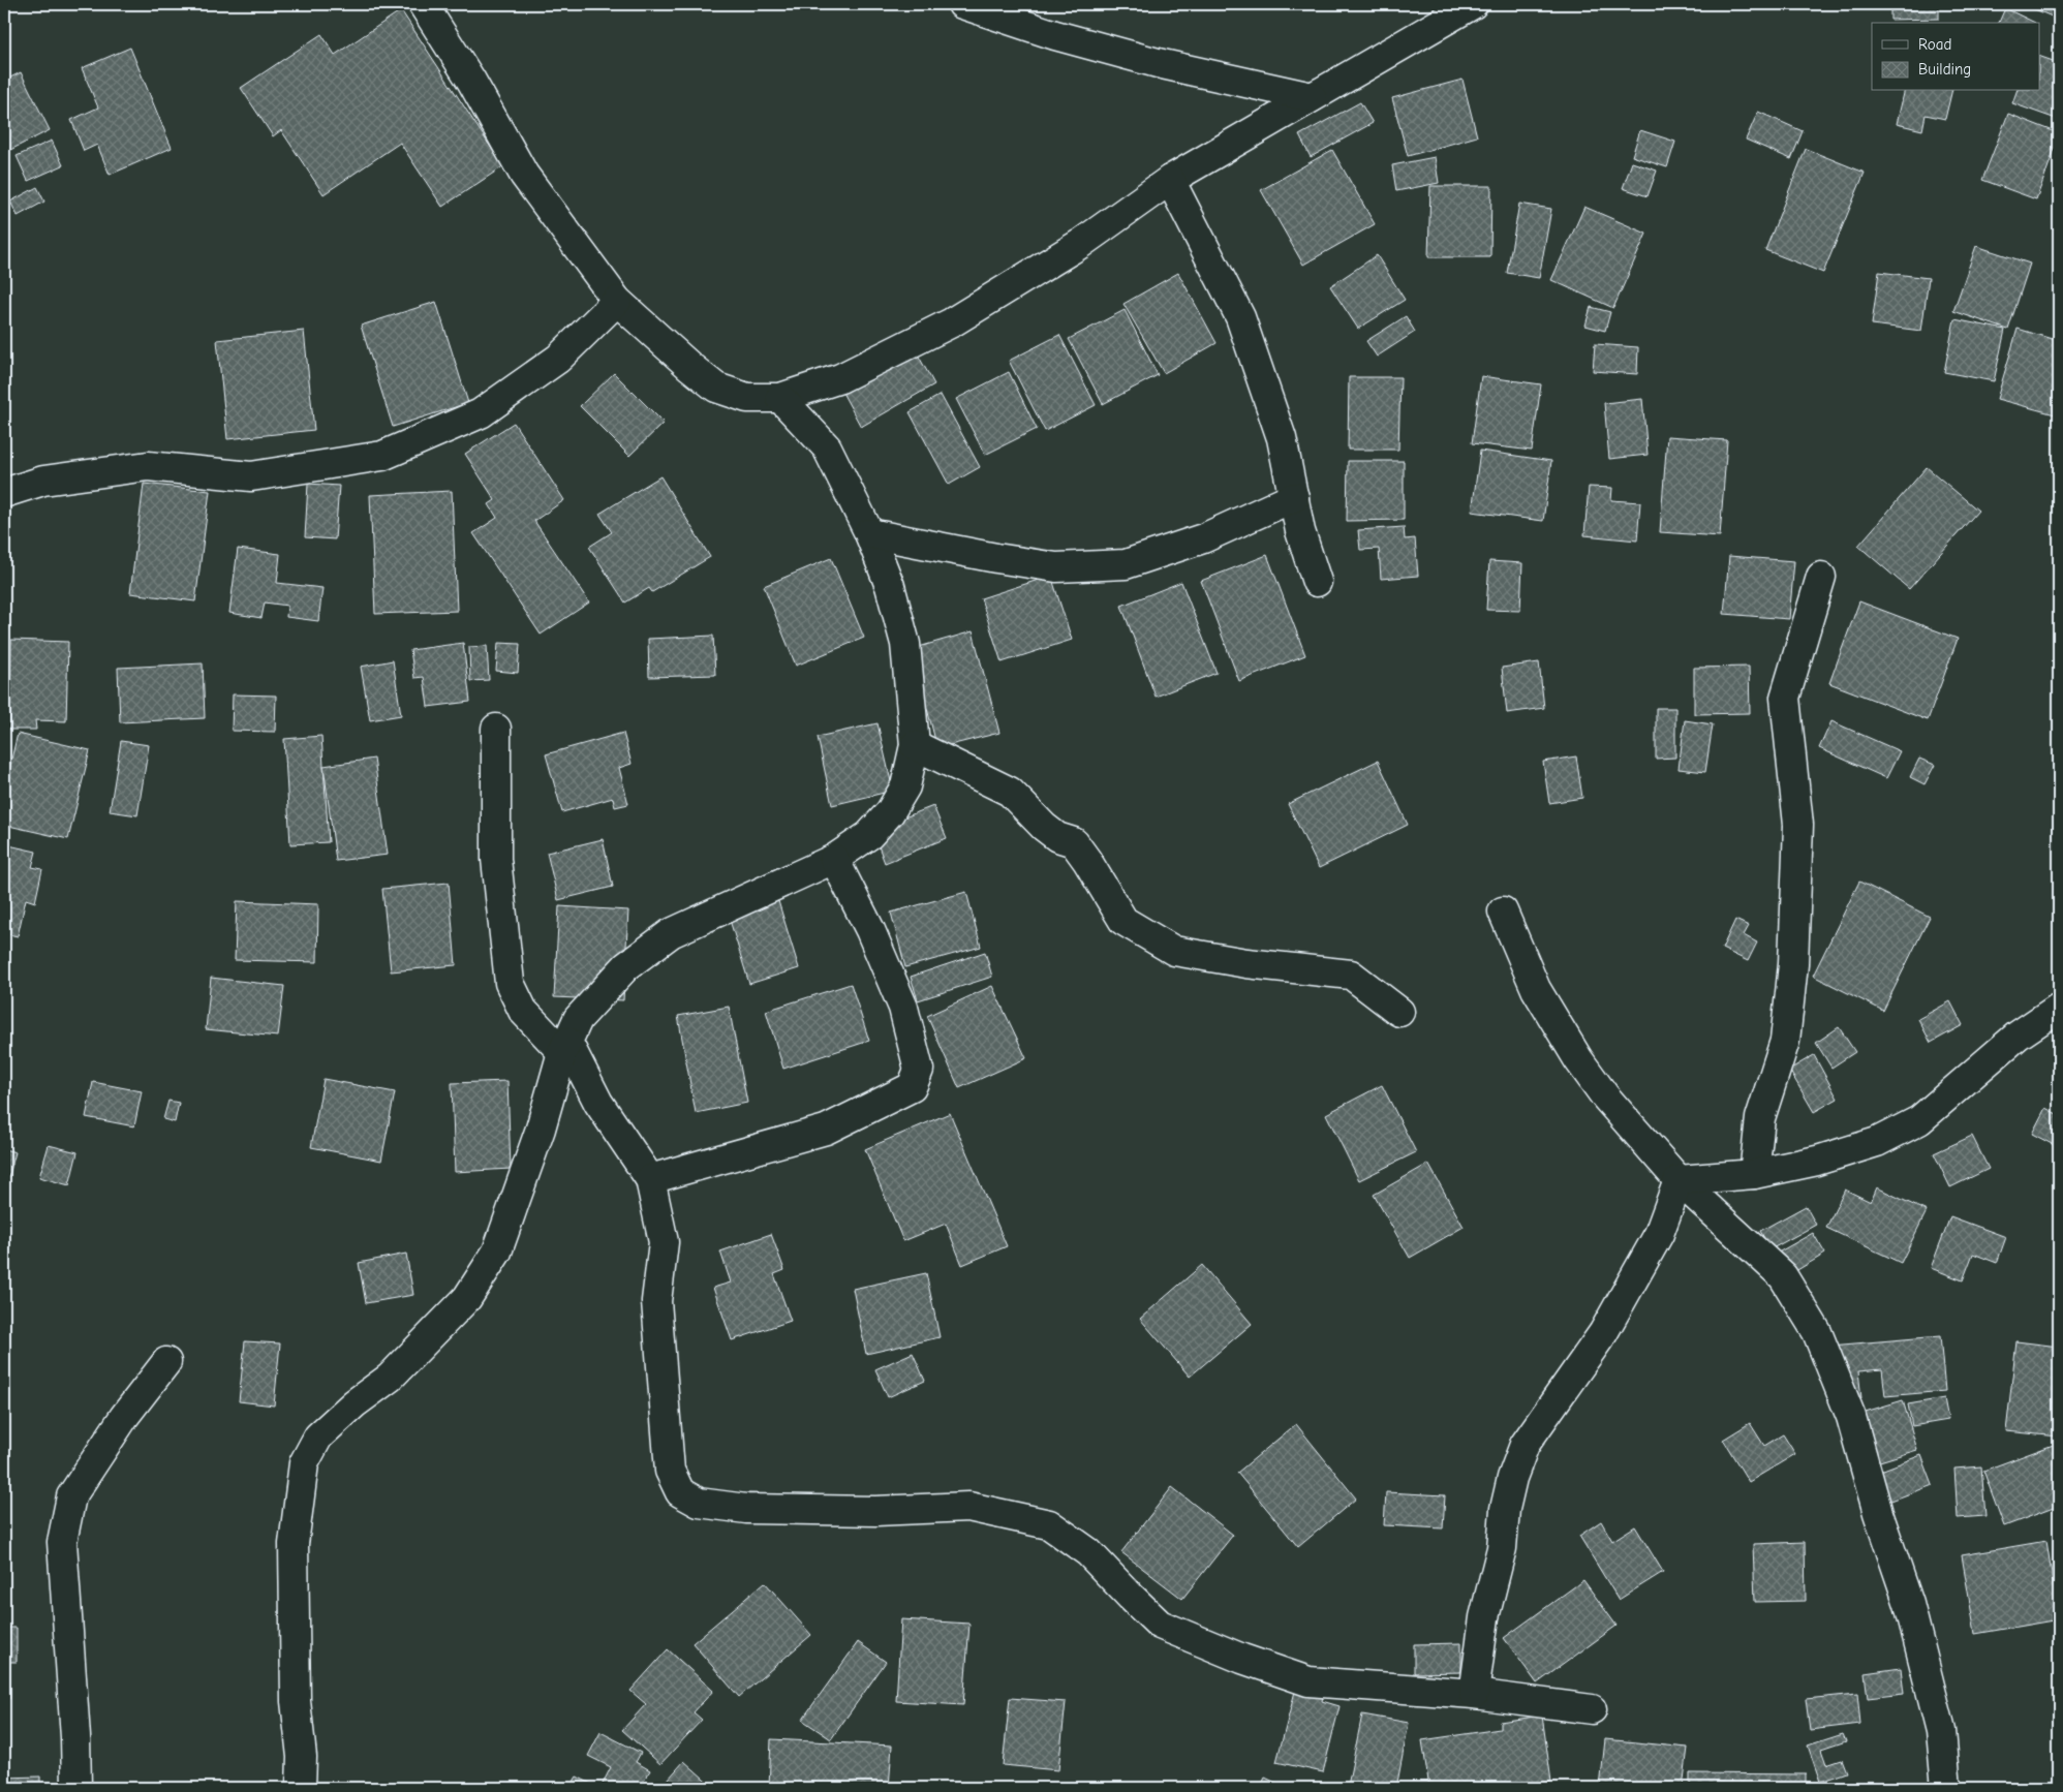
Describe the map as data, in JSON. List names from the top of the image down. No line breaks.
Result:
{"legend":["Road","Building"]}
